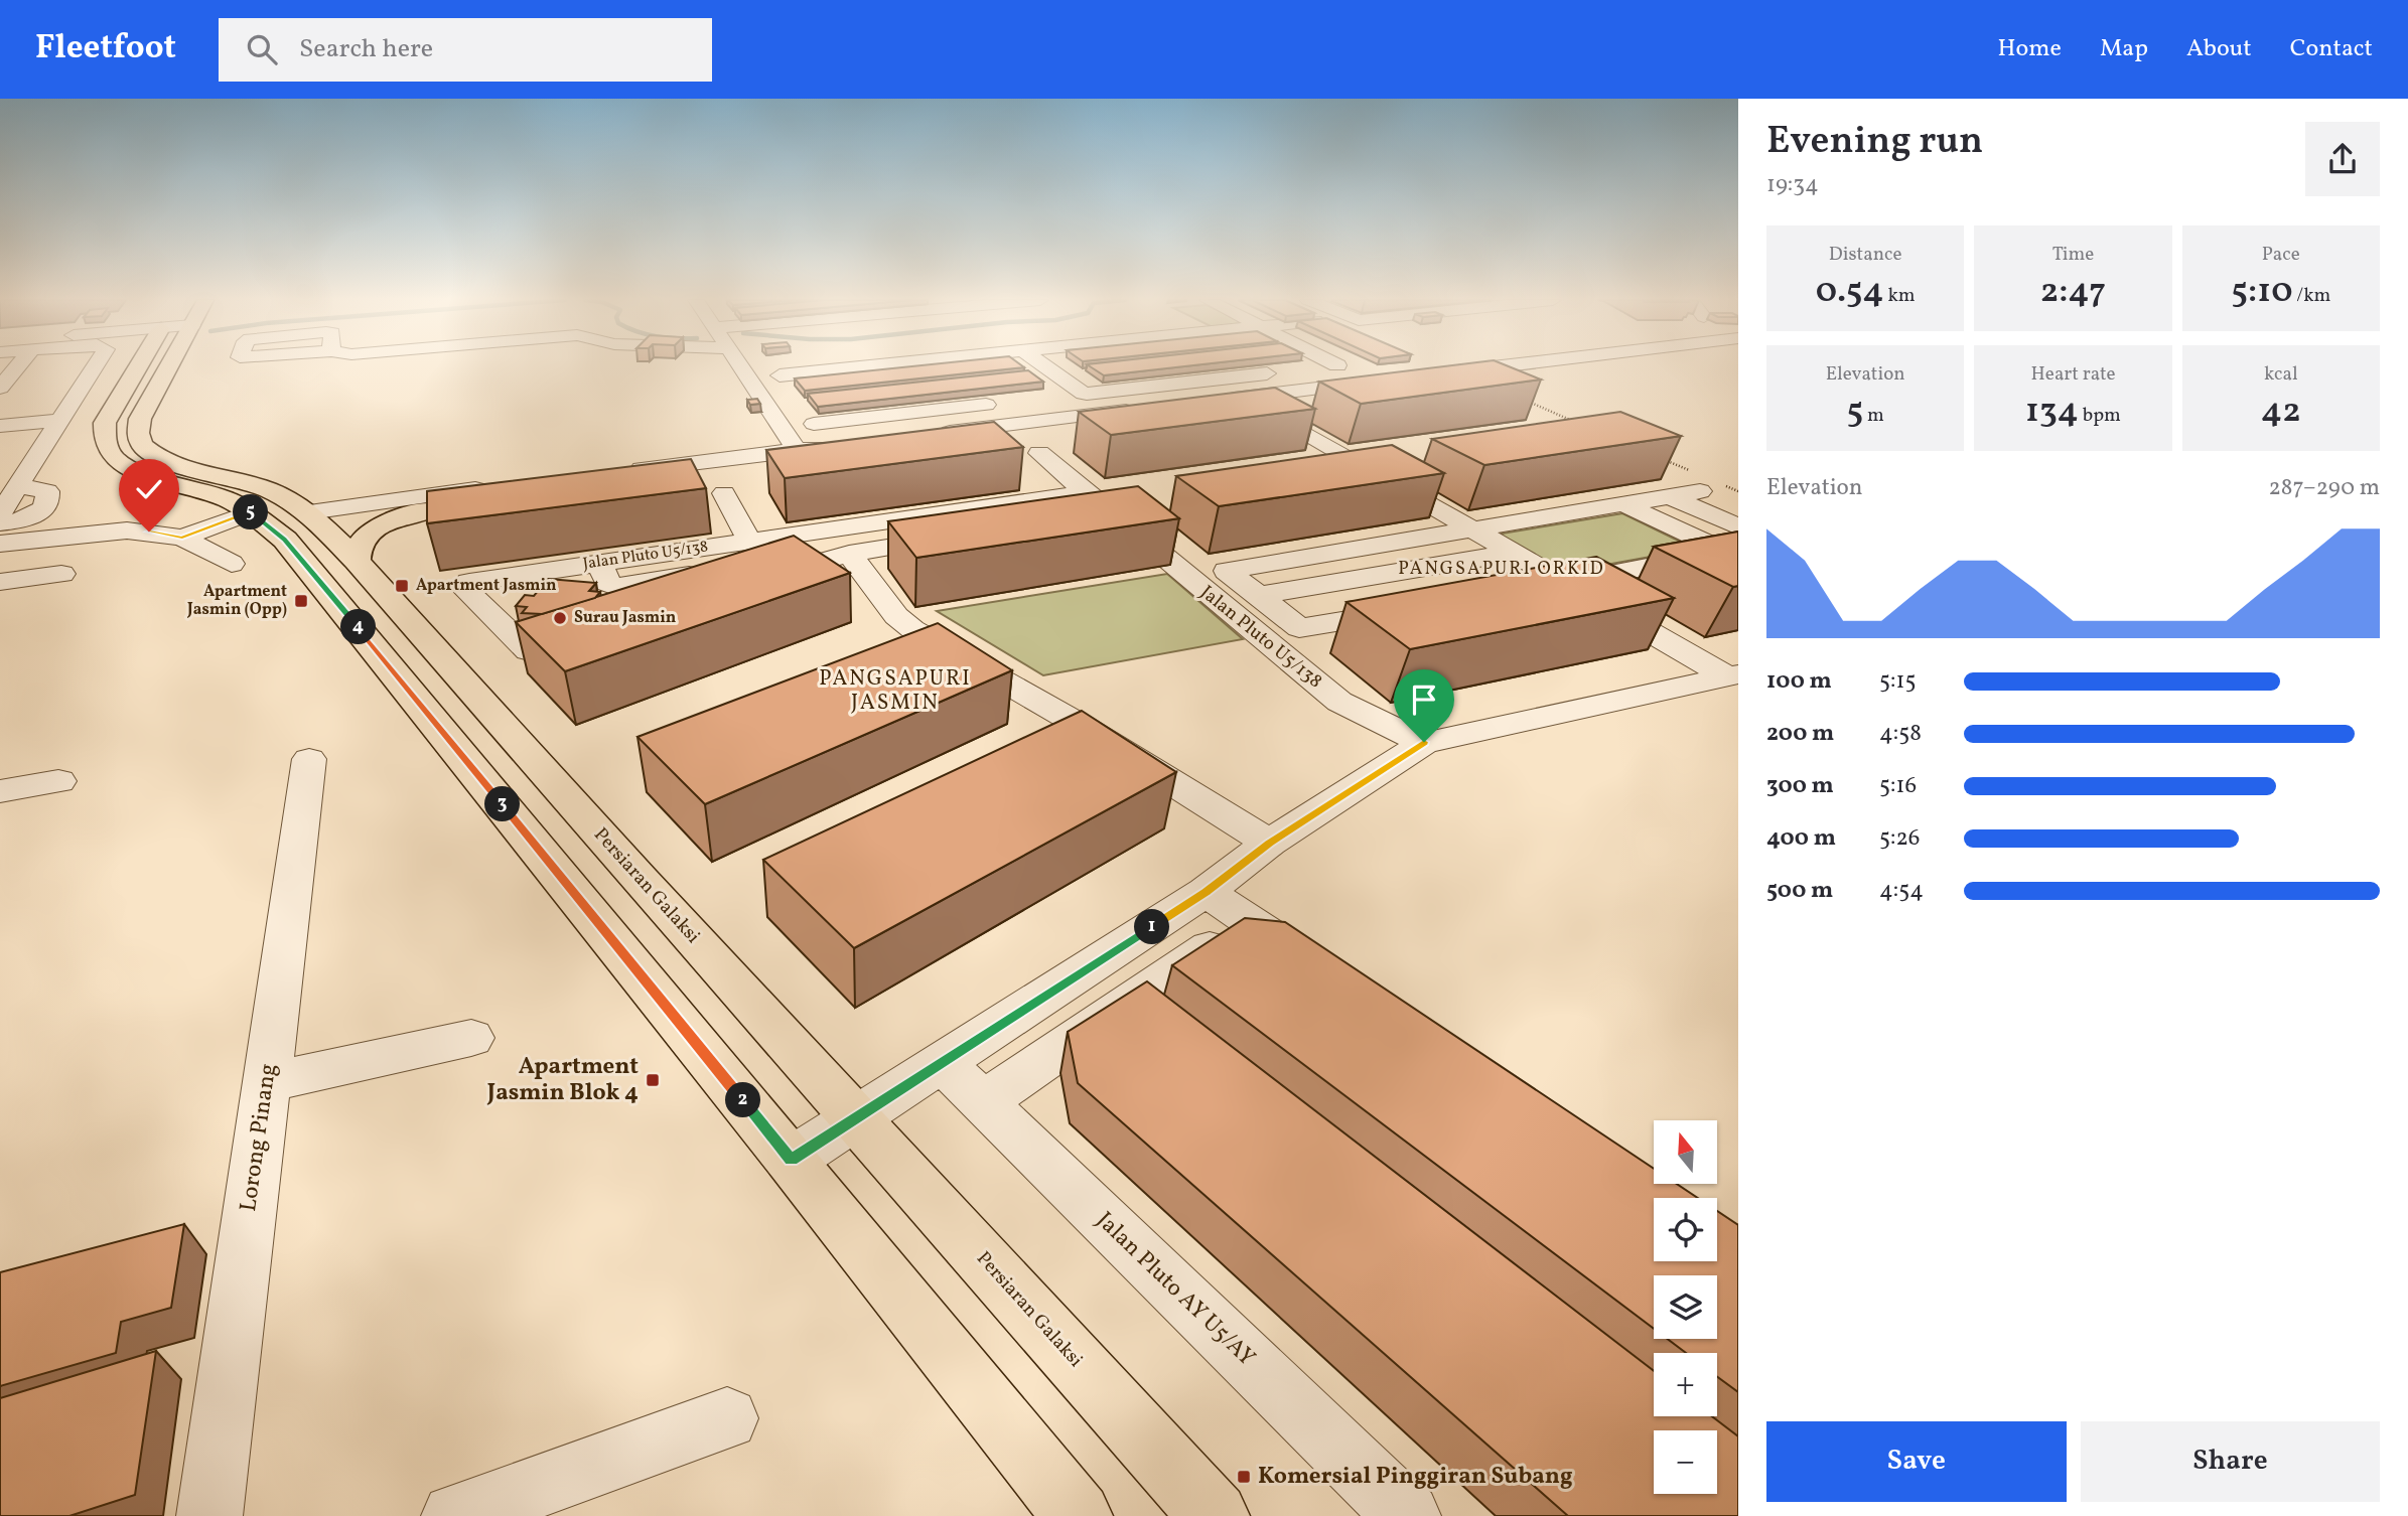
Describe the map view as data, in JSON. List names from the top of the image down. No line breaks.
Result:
{"streets":{"main road":["Persiaran Galaksi"],"street":["Jalan Pluto U5/138","Lorong Pinang","Jalan Pluto AY U5/AY"]},"districts":["PANGSAPURI ORKID","PANGSAPURI JASMIN"],"places":{"transit":["Apartment Jasmin","Apartment Jasmin (Opp)","Apartment Jasmin Blok 4","Komersial Pinggiran Subang"],"other":["Surau Jasmin"]},"north":"top","page":{"header":"Fleetfoot","search":"Search here","nav":["Home","Map","About","Contact"],"heading":["Evening run","19:34"],"stats":[["Distance","0.54 km"],["Time","2:47"],["Pace","5:10 /km"],["Elevation","5 m"],["Heart rate","134 bpm"],["kcal","42"]],"chart":["Elevation","287–290 m"],"pins":["5","4","3","1","2"],"list":[{"name":"100 m","note":"5:15"},{"name":"200 m","note":"4:58"},{"name":"300 m","note":"5:16"},{"name":"400 m","note":"5:26"},{"name":"500 m","note":"4:54"}],"map_buttons":["+","−"],"buttons":["Save","Share"]}}
